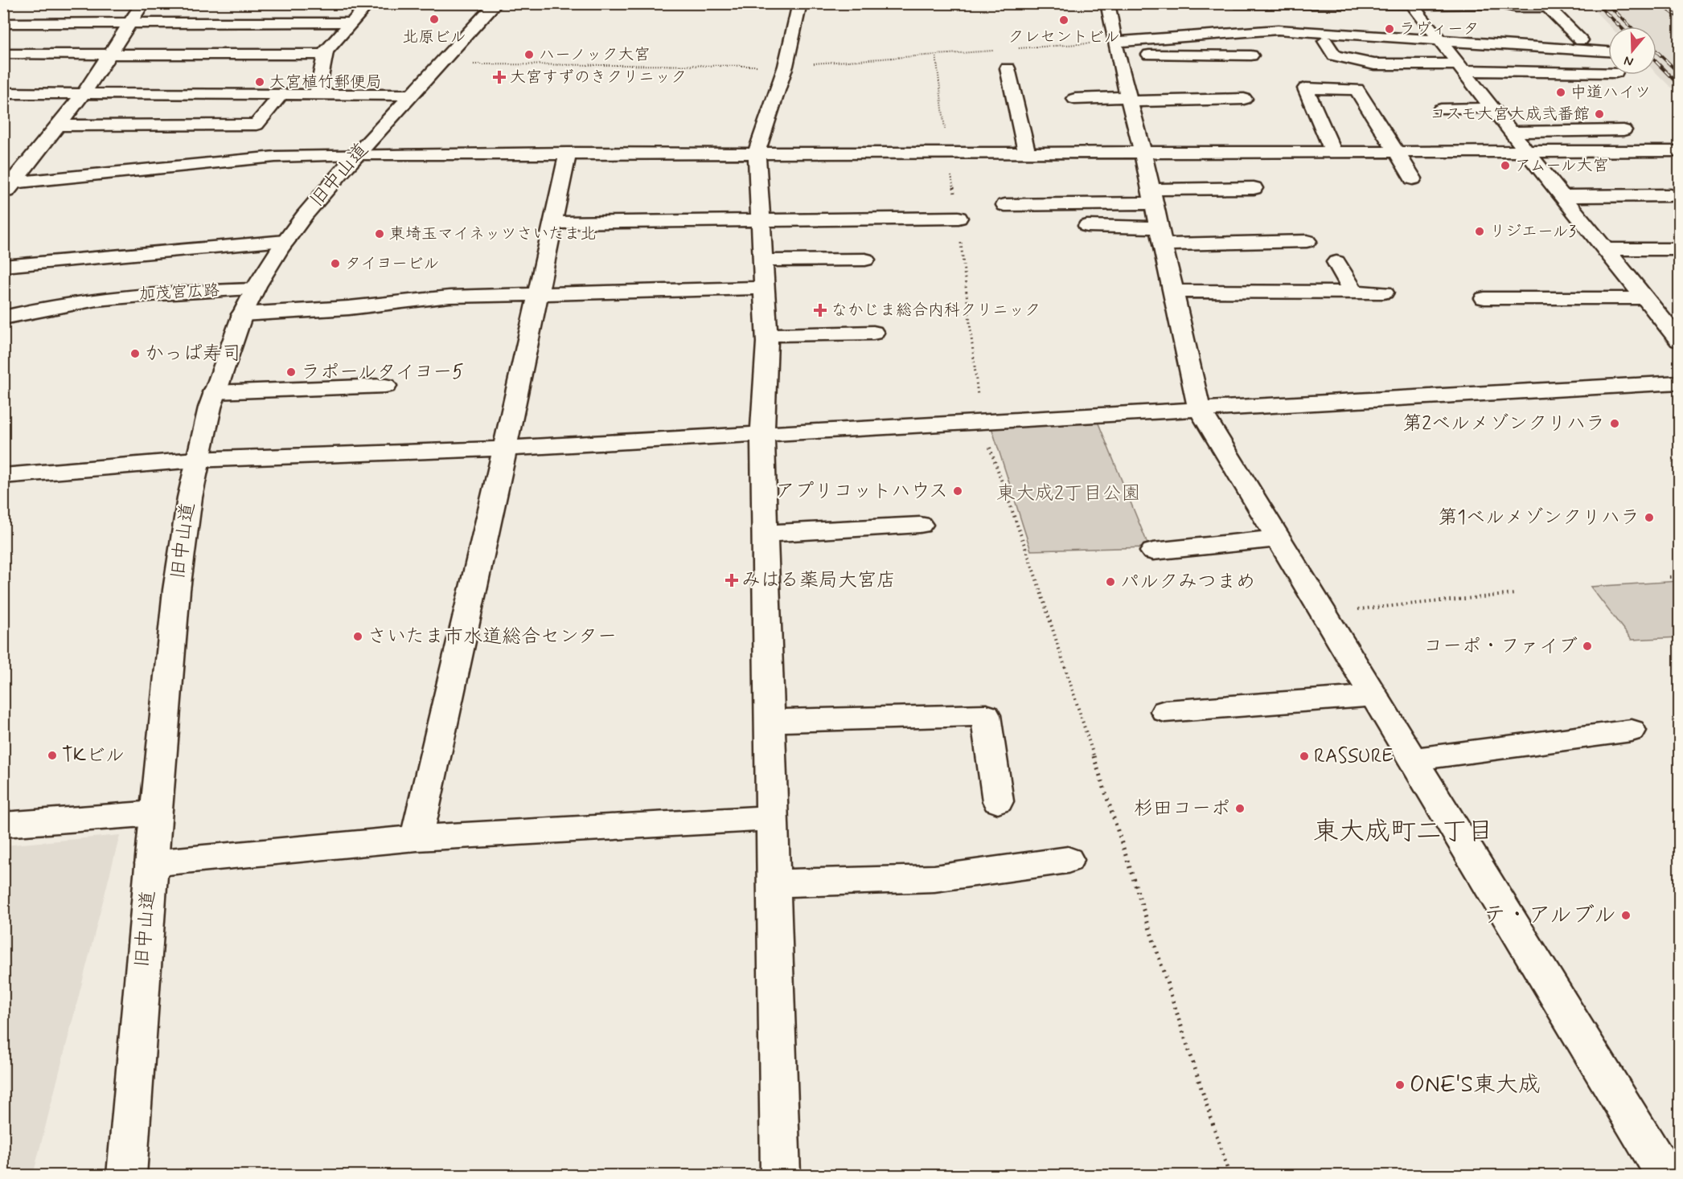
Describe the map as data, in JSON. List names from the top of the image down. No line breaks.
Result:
{"streets":{"street":["旧中山道","加茂宮広路"]},"crossings":[["旧中山道","加茂宮広路"]],"districts":["東大成町二丁目"],"parks":["東大成2丁目公園"],"places":{"other":["北原ビル","クレセントビル","ラヴィータ","ハーノック大宮","大宮植竹郵便局","中道ハイツ","コスモ大宮大成弐番館","アムール大宮","リジエール3","東埼玉マイネッツさいたま北","タイヨービル","かっぱ寿司","ラポールタイヨー5","第2ベルメゾンクリハラ","アプリコットハウス","第1ベルメゾンクリハラ","パルクみつまめ","さいたま市水道総合センター","コーポ・ファイブ","TKビル","RASSURE","杉田コーポ","テ・アルブル","ONE'S東大成"],"health":["大宮すずのきクリニック","なかじま総合内科クリニック","みはる薬局大宮店"]},"north":"bottom"}
